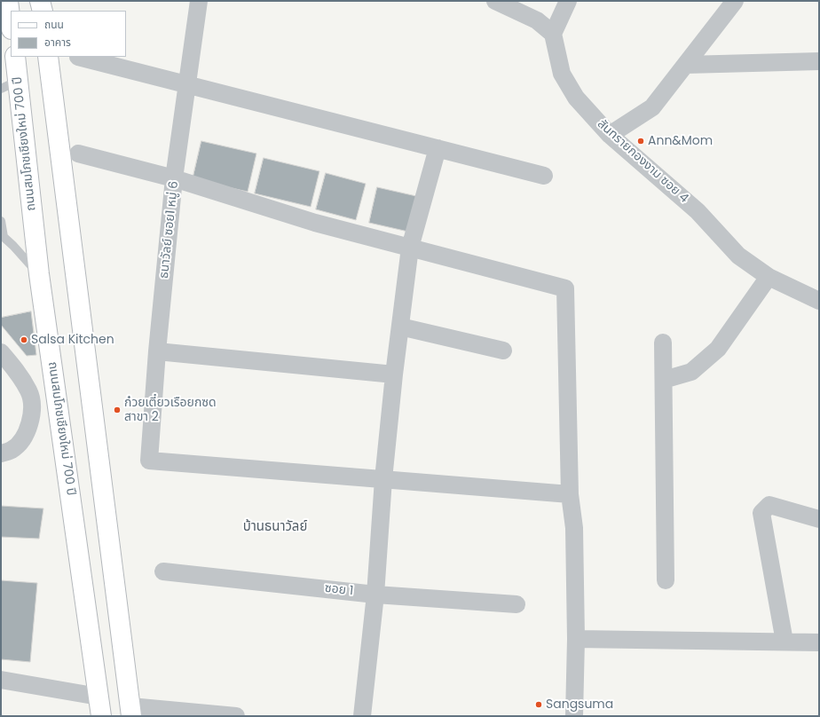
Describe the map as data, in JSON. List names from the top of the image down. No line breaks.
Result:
{"streets":{"main road":["ถนนสมโภชเชียงใหม่ 700 ปี"],"street":["สันทรายกองงาม ซอย 4","ธนาวัลย์ ซอย1 หมู่ 6","ซอย 1"]},"districts":["บ้านธนาวัลย์"],"places":["Ann&Mom","Salsa Kitchen","ก๋วยเตี๋ยวเรือยกซด สาขา 2","Sangsuma"],"legend":["ถนน","อาคาร"]}
